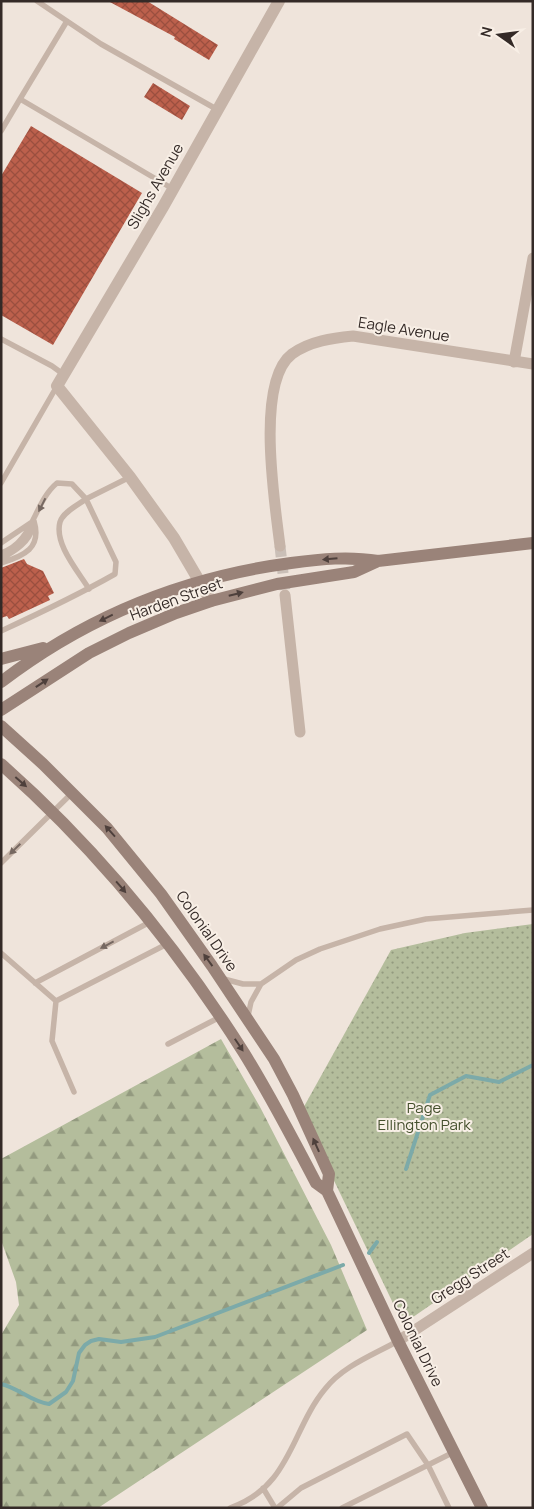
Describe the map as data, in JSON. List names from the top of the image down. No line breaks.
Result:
{"streets":{"main road":["Harden Street","Colonial Drive"],"street":["Slighs Avenue","Eagle Avenue","Gregg Street"]},"crossings":[["Colonial Drive","Gregg Street"]],"parks":["Page Ellington Park"],"north":"left"}
